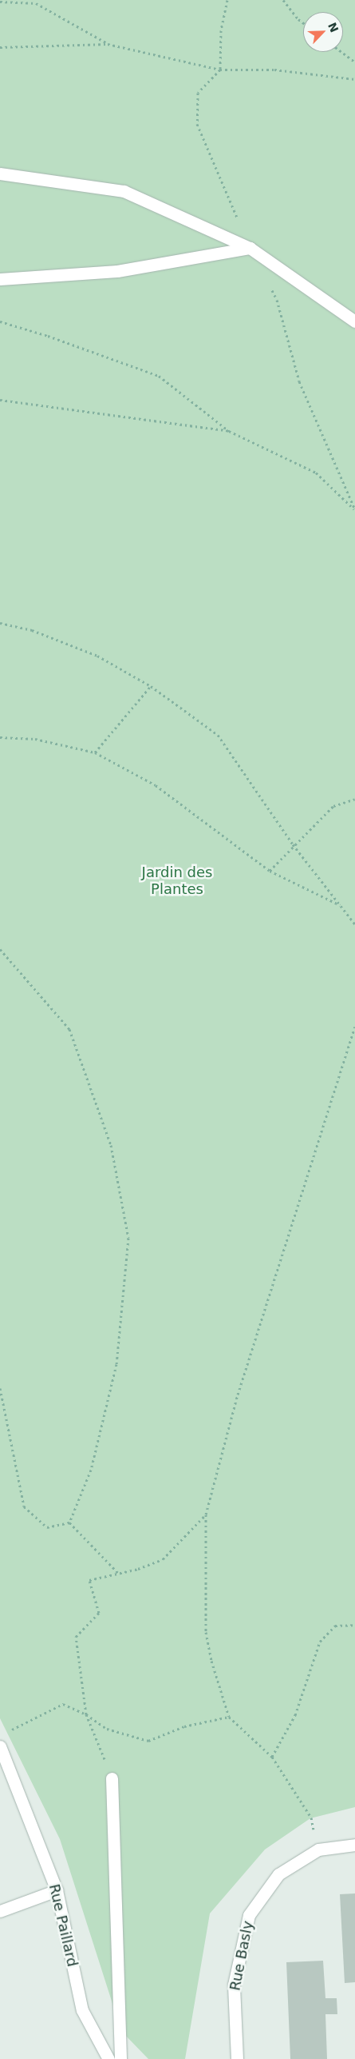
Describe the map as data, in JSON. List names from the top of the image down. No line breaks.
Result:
{"streets":{"street":["Rue Paillard","Rue Basly"]},"parks":["Jardin des Plantes"],"north":"top right"}
